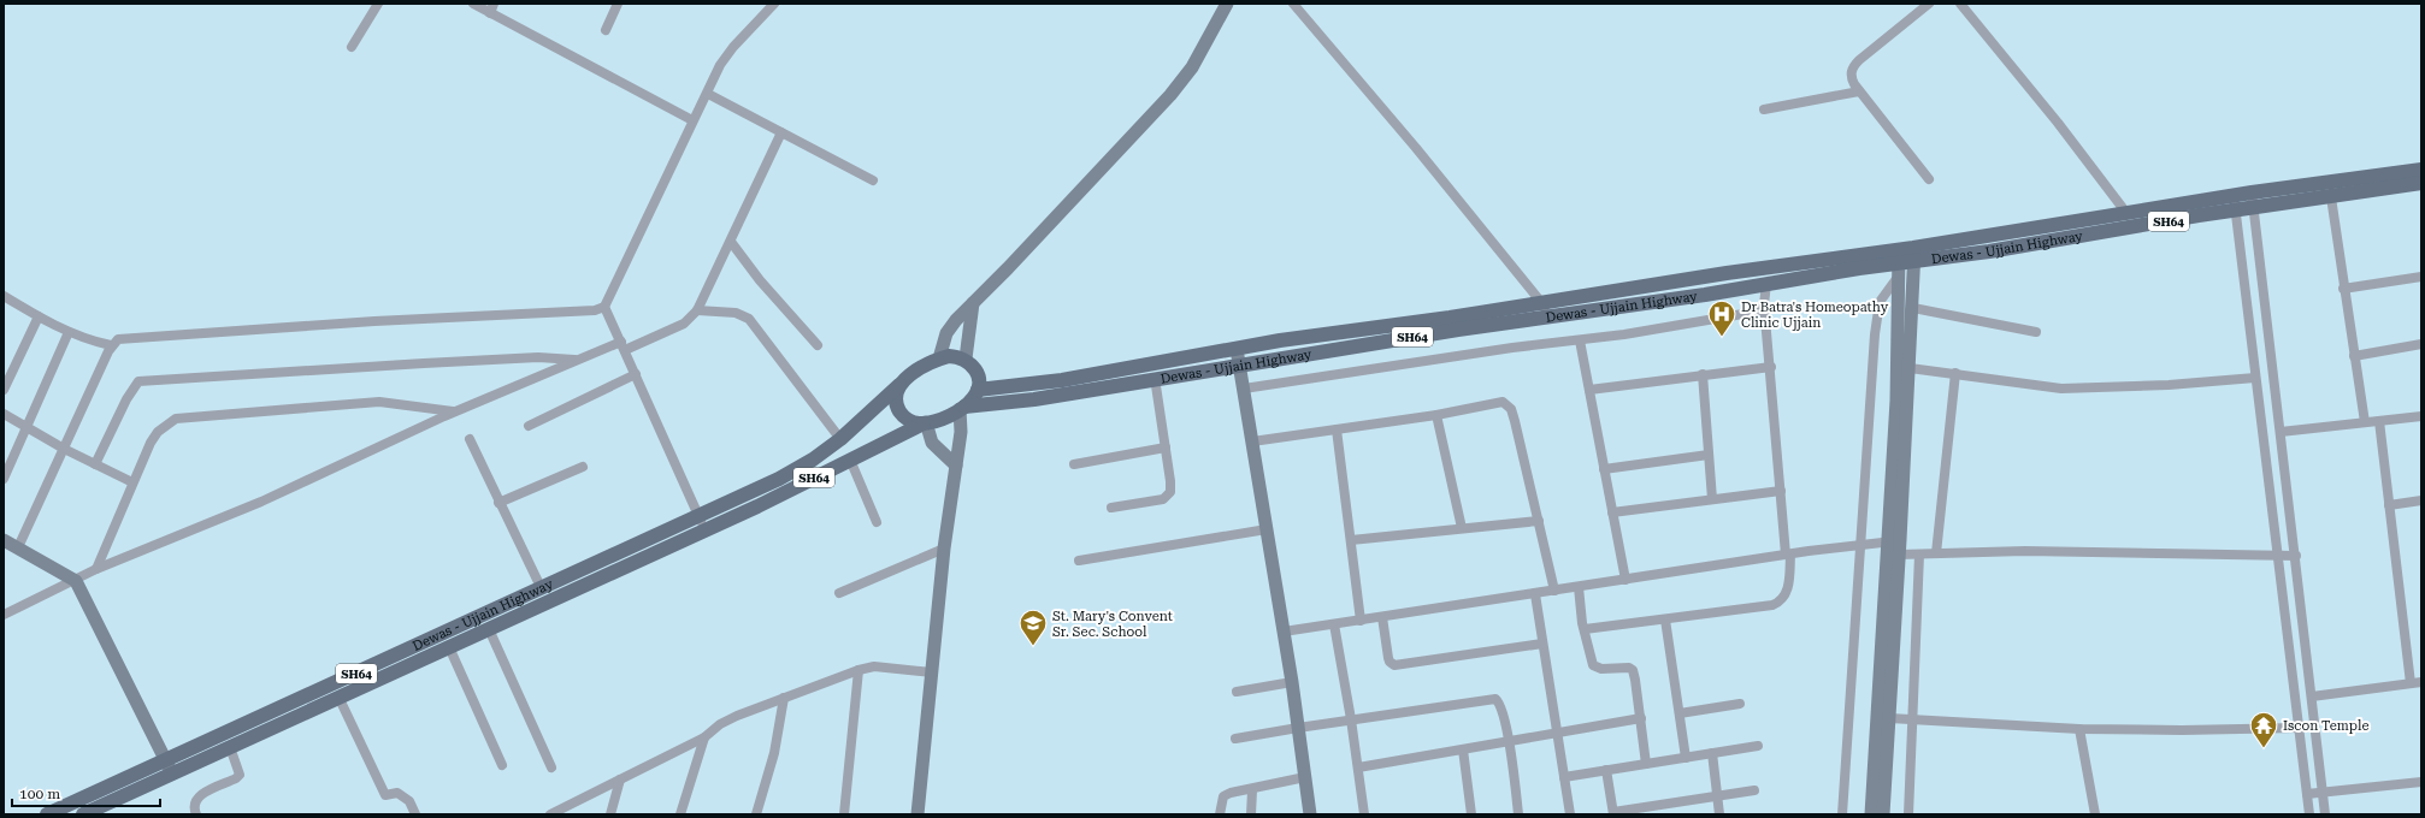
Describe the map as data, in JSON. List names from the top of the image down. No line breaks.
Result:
{"streets":{"main road":["SH64","Dewas - Ujjain Highway"]},"places":{"hospital":["Dr Batra's Homeopathy Clinic Ujjain"],"school or university":["St. Mary's Convent Sr. Sec. School"],"temple":["Iscon Temple"]},"scale_bar":"100 m"}
